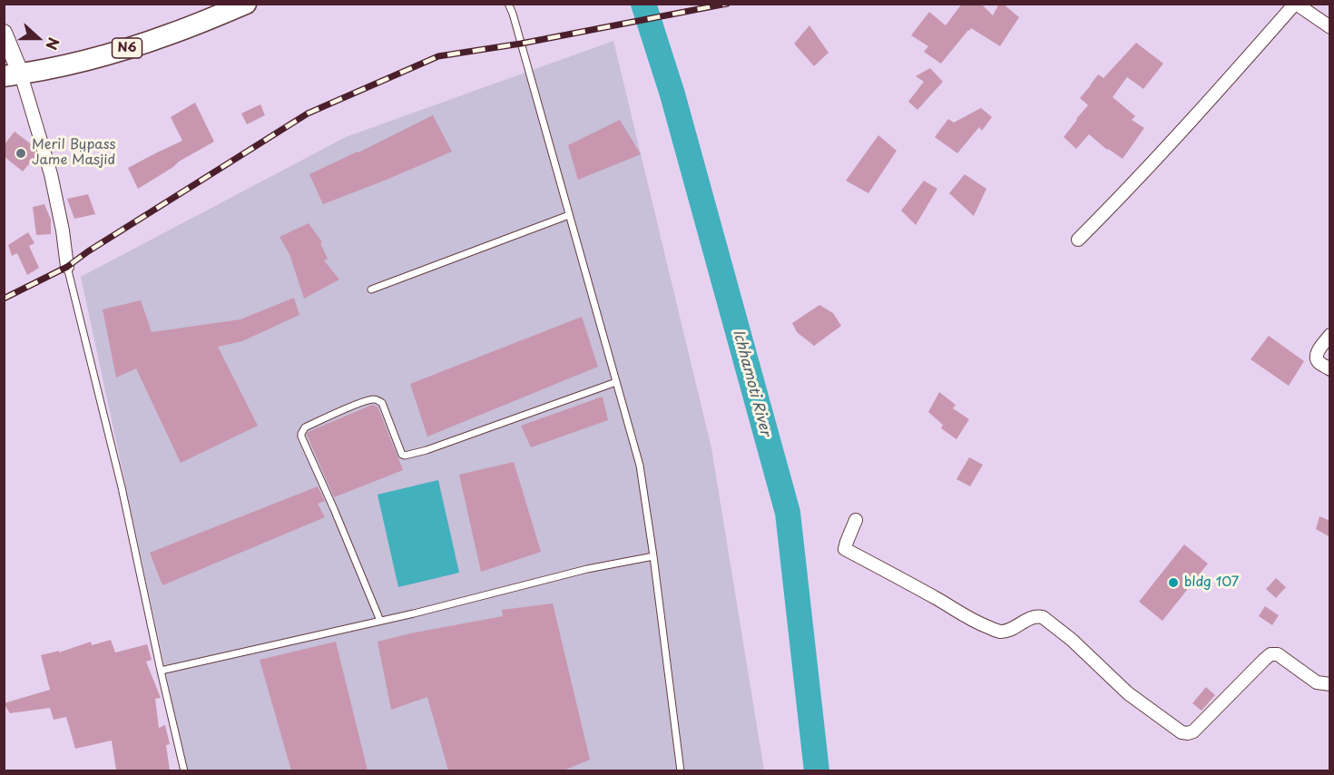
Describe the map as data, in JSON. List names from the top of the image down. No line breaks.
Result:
{"streets":{"highway":["N6"]},"water":["Ichhamoti River"],"places":["Meril Bypass Jame Masjid","bldg 107"],"north":"right"}
